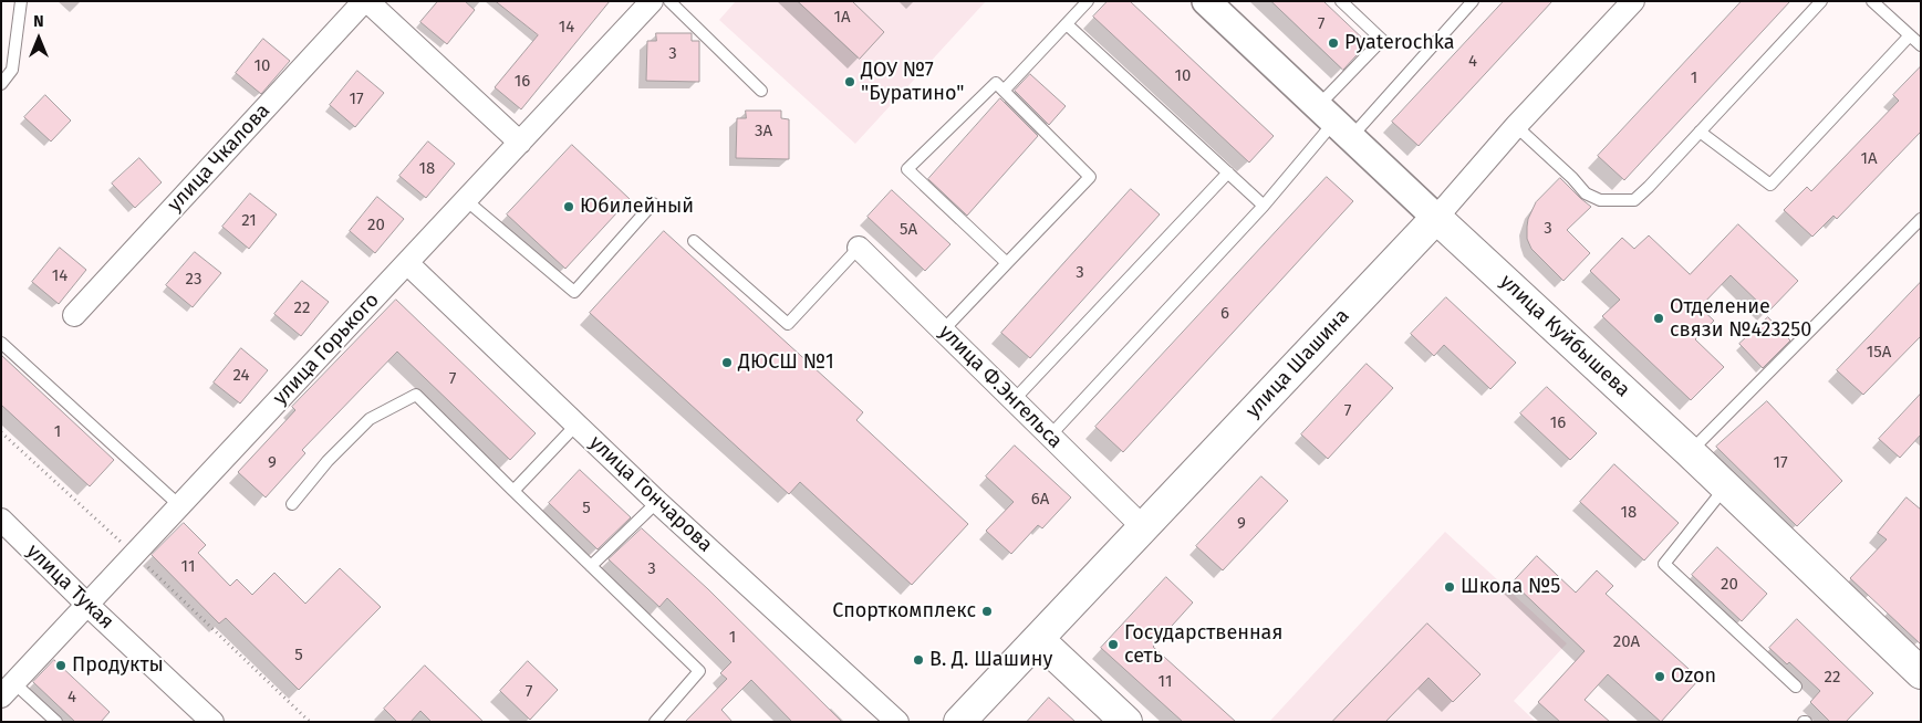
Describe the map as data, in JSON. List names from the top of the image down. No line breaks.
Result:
{"streets":{"main road":["улица Куйбышева","улица Шашина"],"street":["улица Чкалова","улица Горького","улица Ф.Энгельса","улица Гончарова","улица Тукая"]},"crossings":[["улица Куйбышева","улица Шашина"],["улица Горького","улица Гончарова"],["улица Горького","улица Тукая"],["улица Шашина","улица Ф.Энгельса"]],"places":["Pyaterochka","ДОУ №7 \"Буратино\"","Юбилейный","Отделение связи №423250","ДЮСШ №1","Школа №5","Спорткомплекс","Государственная сеть","В. Д. Шашину","Продукты","Ozon"],"house_numbers":["1А","7","14","3","4","10","10","1","16","17","3А","1А","18","21","20","3","5А","3","14","23","22","6","15А","24","7","7","16","1","9","17","6А","5","18","9","11","3","20","1","20А","5","22","11","7","4"],"north":"top"}
